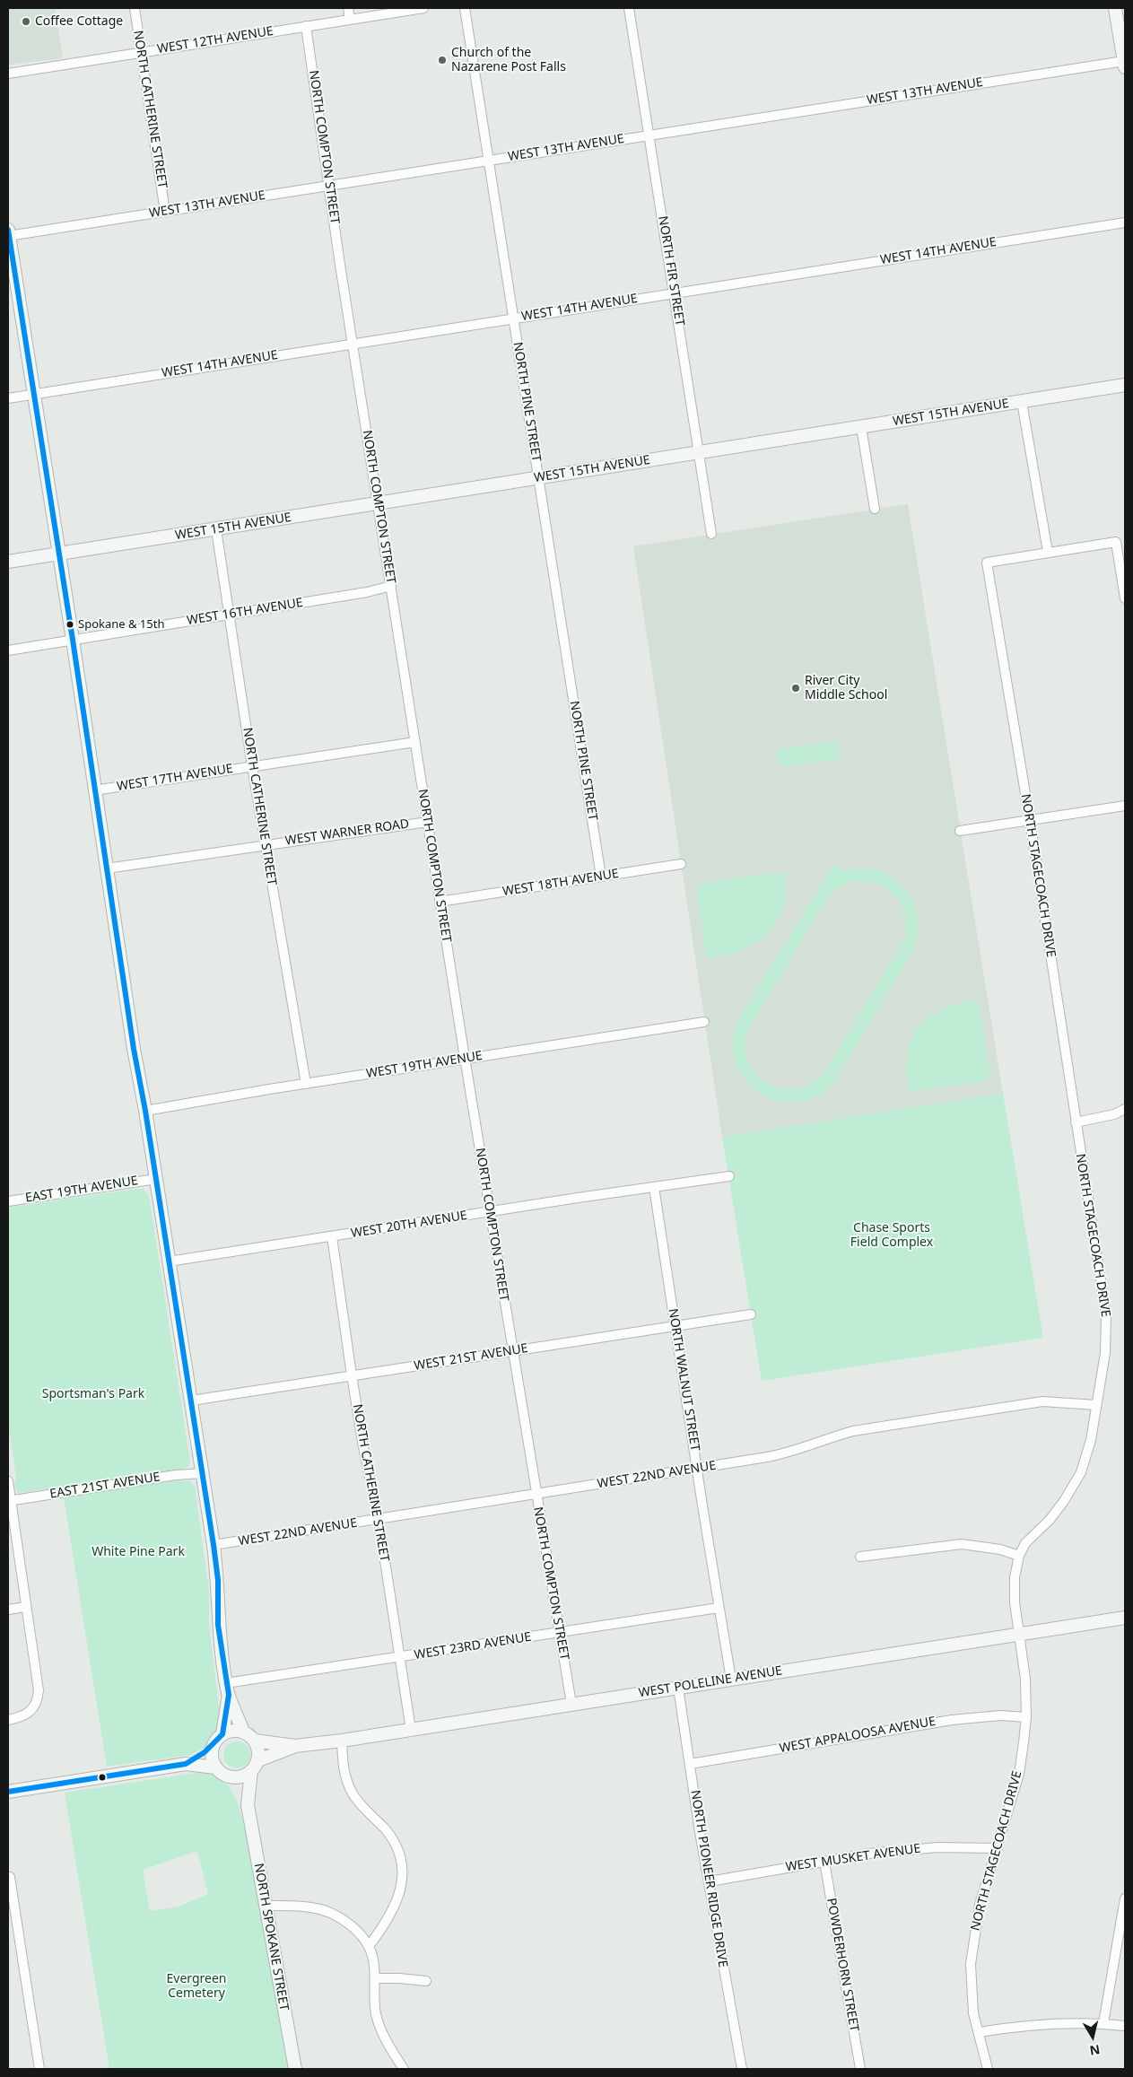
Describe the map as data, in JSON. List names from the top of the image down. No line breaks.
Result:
{"streets":{"street":["WEST 12TH AVENUE","WEST 13TH AVENUE","NORTH CATHERINE STREET","NORTH COMPTON STREET","WEST 14TH AVENUE","NORTH FIR STREET","NORTH PINE STREET","WEST 15TH AVENUE","WEST 16TH AVENUE","WEST 17TH AVENUE","WEST WARNER ROAD","NORTH STAGECOACH DRIVE","WEST 18TH AVENUE","WEST 19TH AVENUE","EAST 19TH AVENUE","WEST 20TH AVENUE","WEST 21ST AVENUE","NORTH WALNUT STREET","WEST 22ND AVENUE","EAST 21ST AVENUE","WEST 23RD AVENUE","WEST POLELINE AVENUE","WEST APPALOOSA AVENUE","WEST MUSKET AVENUE","NORTH PIONEER RIDGE DRIVE","NORTH SPOKANE STREET","POWDERHORN STREET"]},"crossings":[["WEST 12TH AVENUE","NORTH CATHERINE STREET"],["WEST 12TH AVENUE","NORTH COMPTON STREET"],["WEST 13TH AVENUE","NORTH CATHERINE STREET"],["WEST 13TH AVENUE","NORTH COMPTON STREET"],["WEST 13TH AVENUE","NORTH FIR STREET"],["WEST 13TH AVENUE","NORTH PINE STREET"],["NORTH CATHERINE STREET","WEST 15TH AVENUE"],["NORTH CATHERINE STREET","WEST 16TH AVENUE"],["NORTH CATHERINE STREET","WEST 17TH AVENUE"],["NORTH CATHERINE STREET","WEST WARNER ROAD"],["NORTH CATHERINE STREET","WEST 19TH AVENUE"],["NORTH CATHERINE STREET","WEST 20TH AVENUE"],["NORTH CATHERINE STREET","WEST 21ST AVENUE"],["NORTH CATHERINE STREET","WEST 22ND AVENUE"],["NORTH CATHERINE STREET","WEST 23RD AVENUE"],["NORTH CATHERINE STREET","WEST POLELINE AVENUE"],["NORTH COMPTON STREET","WEST 14TH AVENUE"],["NORTH COMPTON STREET","WEST 15TH AVENUE"],["NORTH COMPTON STREET","WEST 16TH AVENUE"],["NORTH COMPTON STREET","WEST 17TH AVENUE"],["NORTH COMPTON STREET","WEST WARNER ROAD"],["NORTH COMPTON STREET","WEST 18TH AVENUE"],["NORTH COMPTON STREET","WEST 19TH AVENUE"],["NORTH COMPTON STREET","WEST 20TH AVENUE"],["NORTH COMPTON STREET","WEST 21ST AVENUE"],["NORTH COMPTON STREET","WEST 22ND AVENUE"],["NORTH COMPTON STREET","WEST 23RD AVENUE"],["NORTH COMPTON STREET","WEST POLELINE AVENUE"],["WEST 14TH AVENUE","NORTH FIR STREET"],["WEST 14TH AVENUE","NORTH PINE STREET"],["NORTH FIR STREET","WEST 15TH AVENUE"],["NORTH PINE STREET","WEST 15TH AVENUE"],["NORTH PINE STREET","WEST 18TH AVENUE"],["NORTH STAGECOACH DRIVE","WEST 22ND AVENUE"],["NORTH STAGECOACH DRIVE","WEST POLELINE AVENUE"],["NORTH STAGECOACH DRIVE","WEST APPALOOSA AVENUE"],["NORTH STAGECOACH DRIVE","WEST MUSKET AVENUE"],["WEST 20TH AVENUE","NORTH WALNUT STREET"],["WEST 21ST AVENUE","NORTH WALNUT STREET"],["NORTH WALNUT STREET","WEST 22ND AVENUE"],["NORTH WALNUT STREET","WEST 23RD AVENUE"],["NORTH WALNUT STREET","WEST POLELINE AVENUE"],["WEST POLELINE AVENUE","NORTH PIONEER RIDGE DRIVE"],["WEST POLELINE AVENUE","NORTH SPOKANE STREET"],["WEST APPALOOSA AVENUE","NORTH PIONEER RIDGE DRIVE"],["WEST MUSKET AVENUE","NORTH PIONEER RIDGE DRIVE"],["WEST MUSKET AVENUE","POWDERHORN STREET"]],"parks":["Chase Sports Field Complex","Sportsman's Park","White Pine Park","Evergreen Cemetery"],"places":["Coffee Cottage","Church of the Nazarene Post Falls","Spokane & 15th","River City Middle School"],"north":"bottom"}
